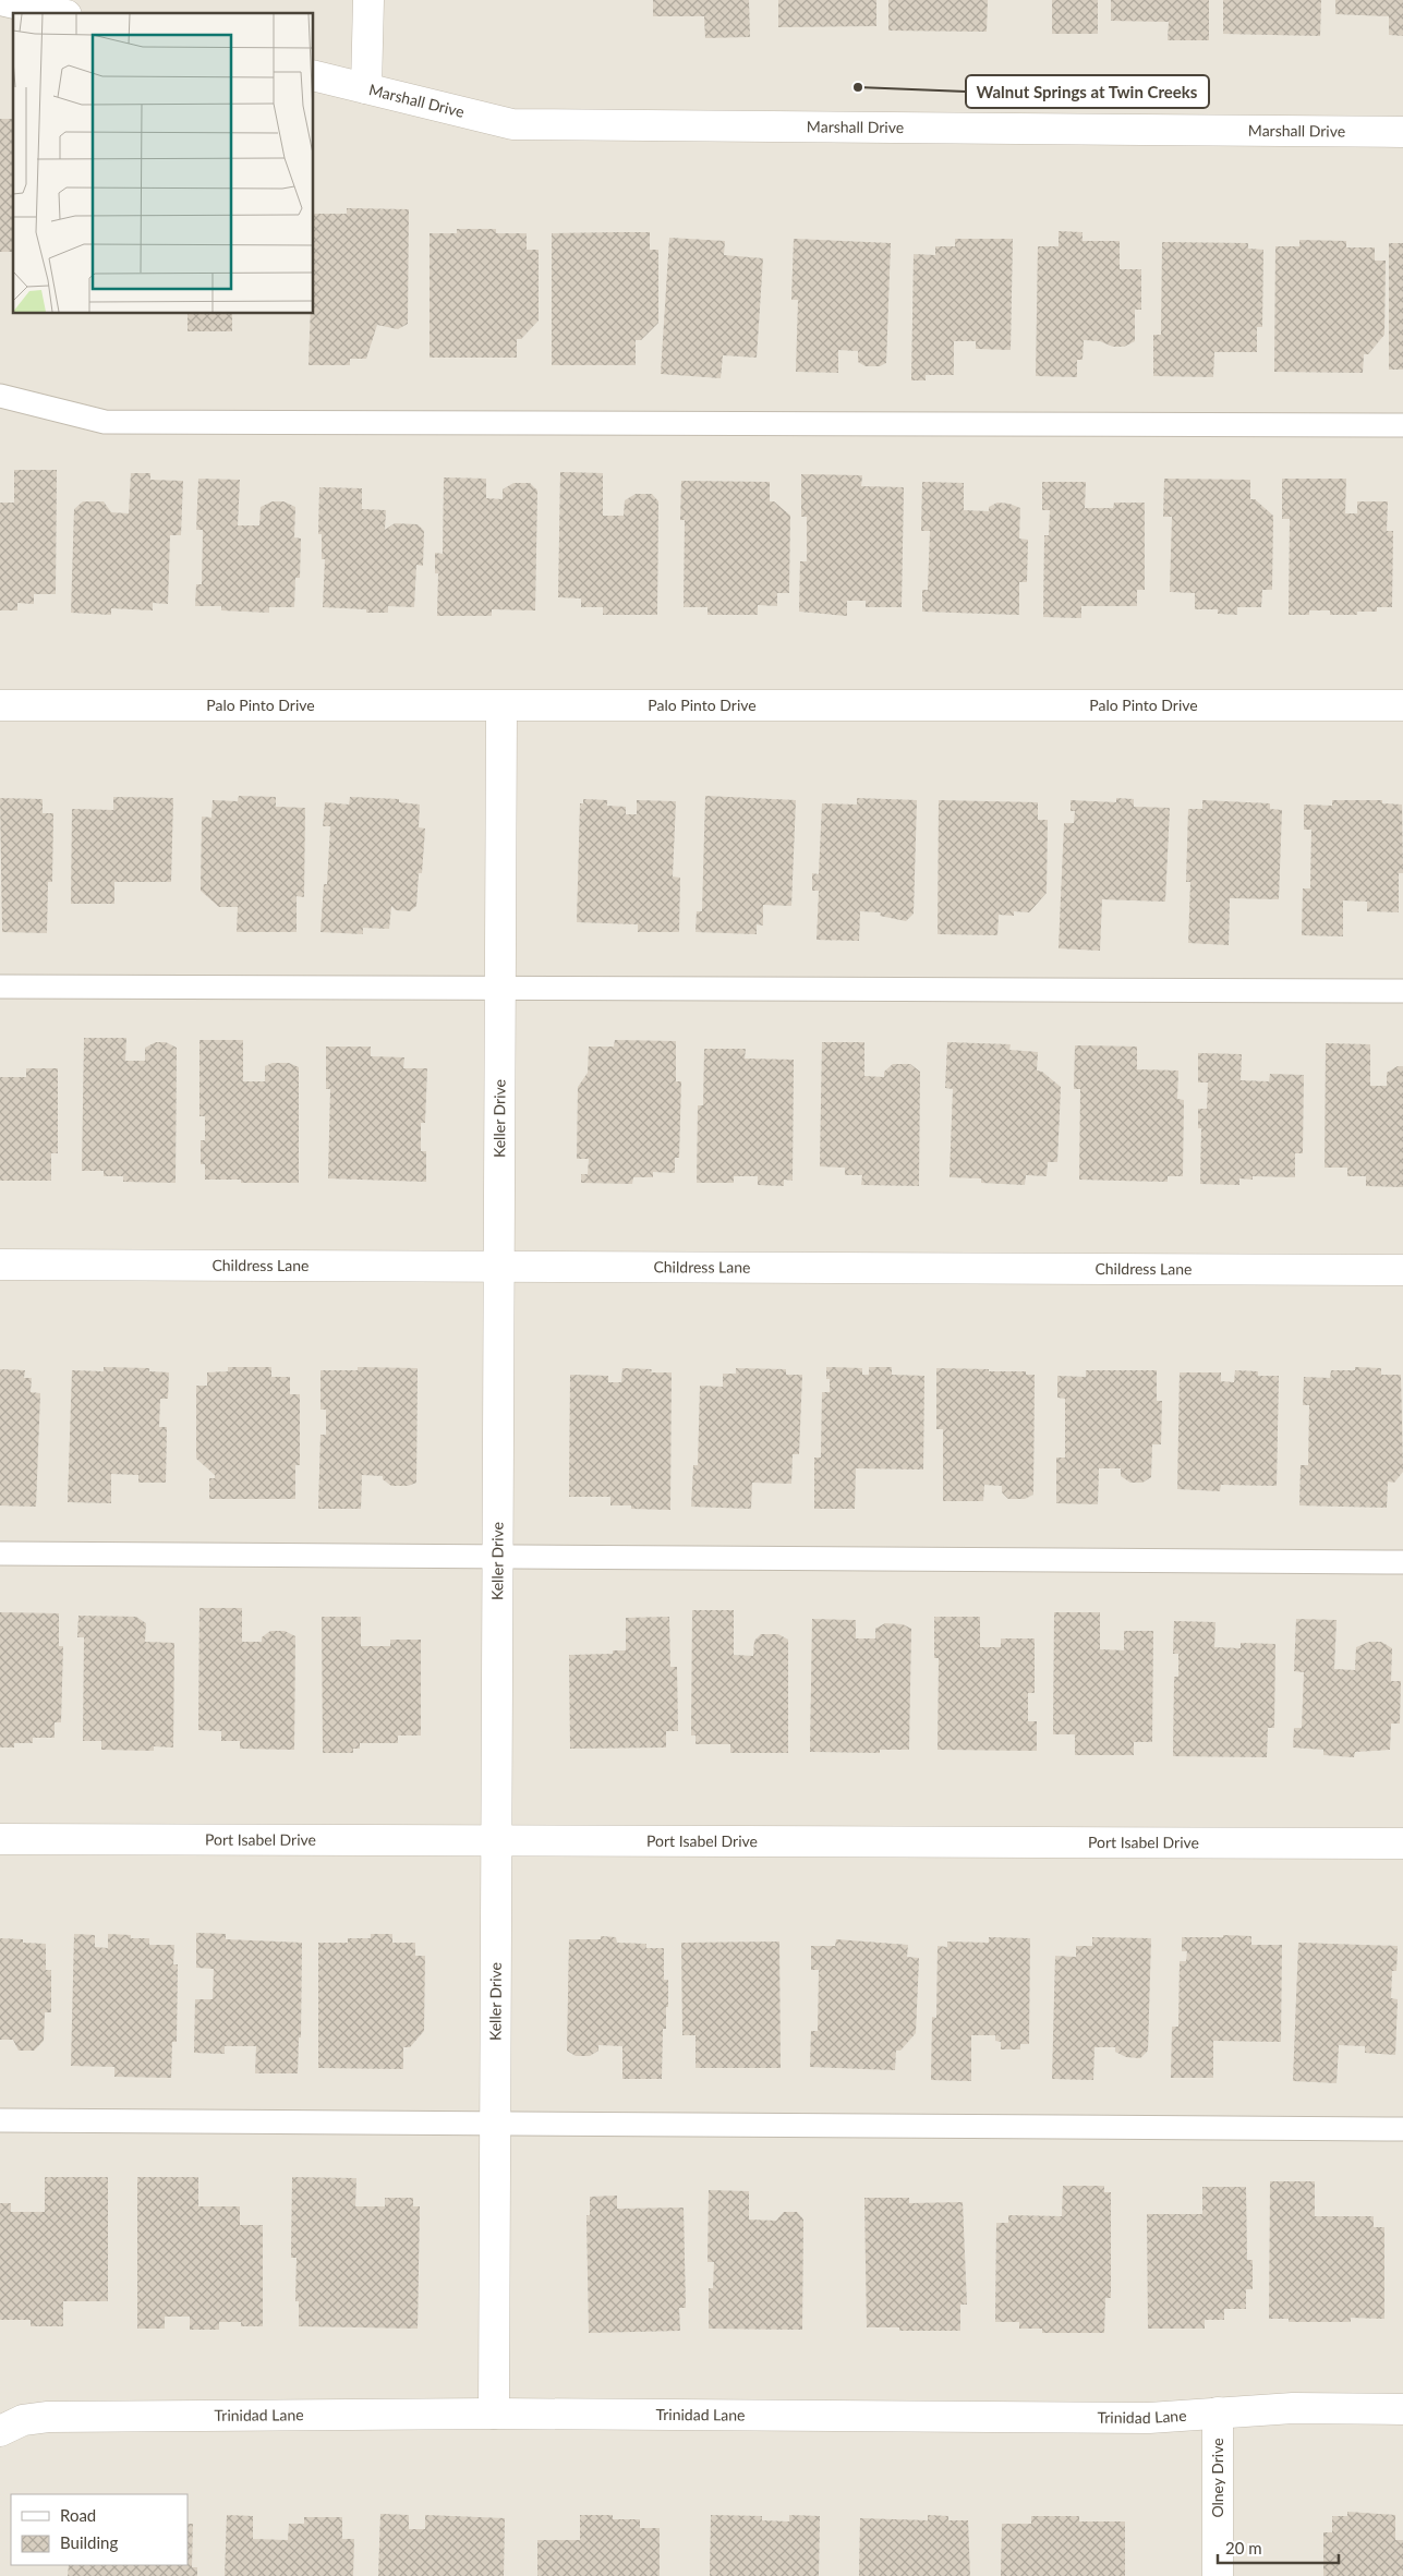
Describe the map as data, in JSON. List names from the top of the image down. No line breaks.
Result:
{"streets":{"street":["Marshall Drive","Palo Pinto Drive","Keller Drive","Childress Lane","Port Isabel Drive","Trinidad Lane","Olney Drive"]},"crossings":[["Palo Pinto Drive","Keller Drive"],["Keller Drive","Childress Lane"],["Keller Drive","Port Isabel Drive"],["Keller Drive","Trinidad Lane"],["Trinidad Lane","Olney Drive"]],"places":["Walnut Springs at Twin Creeks"],"legend":["Road","Building"],"scale_bar":"20 m"}
